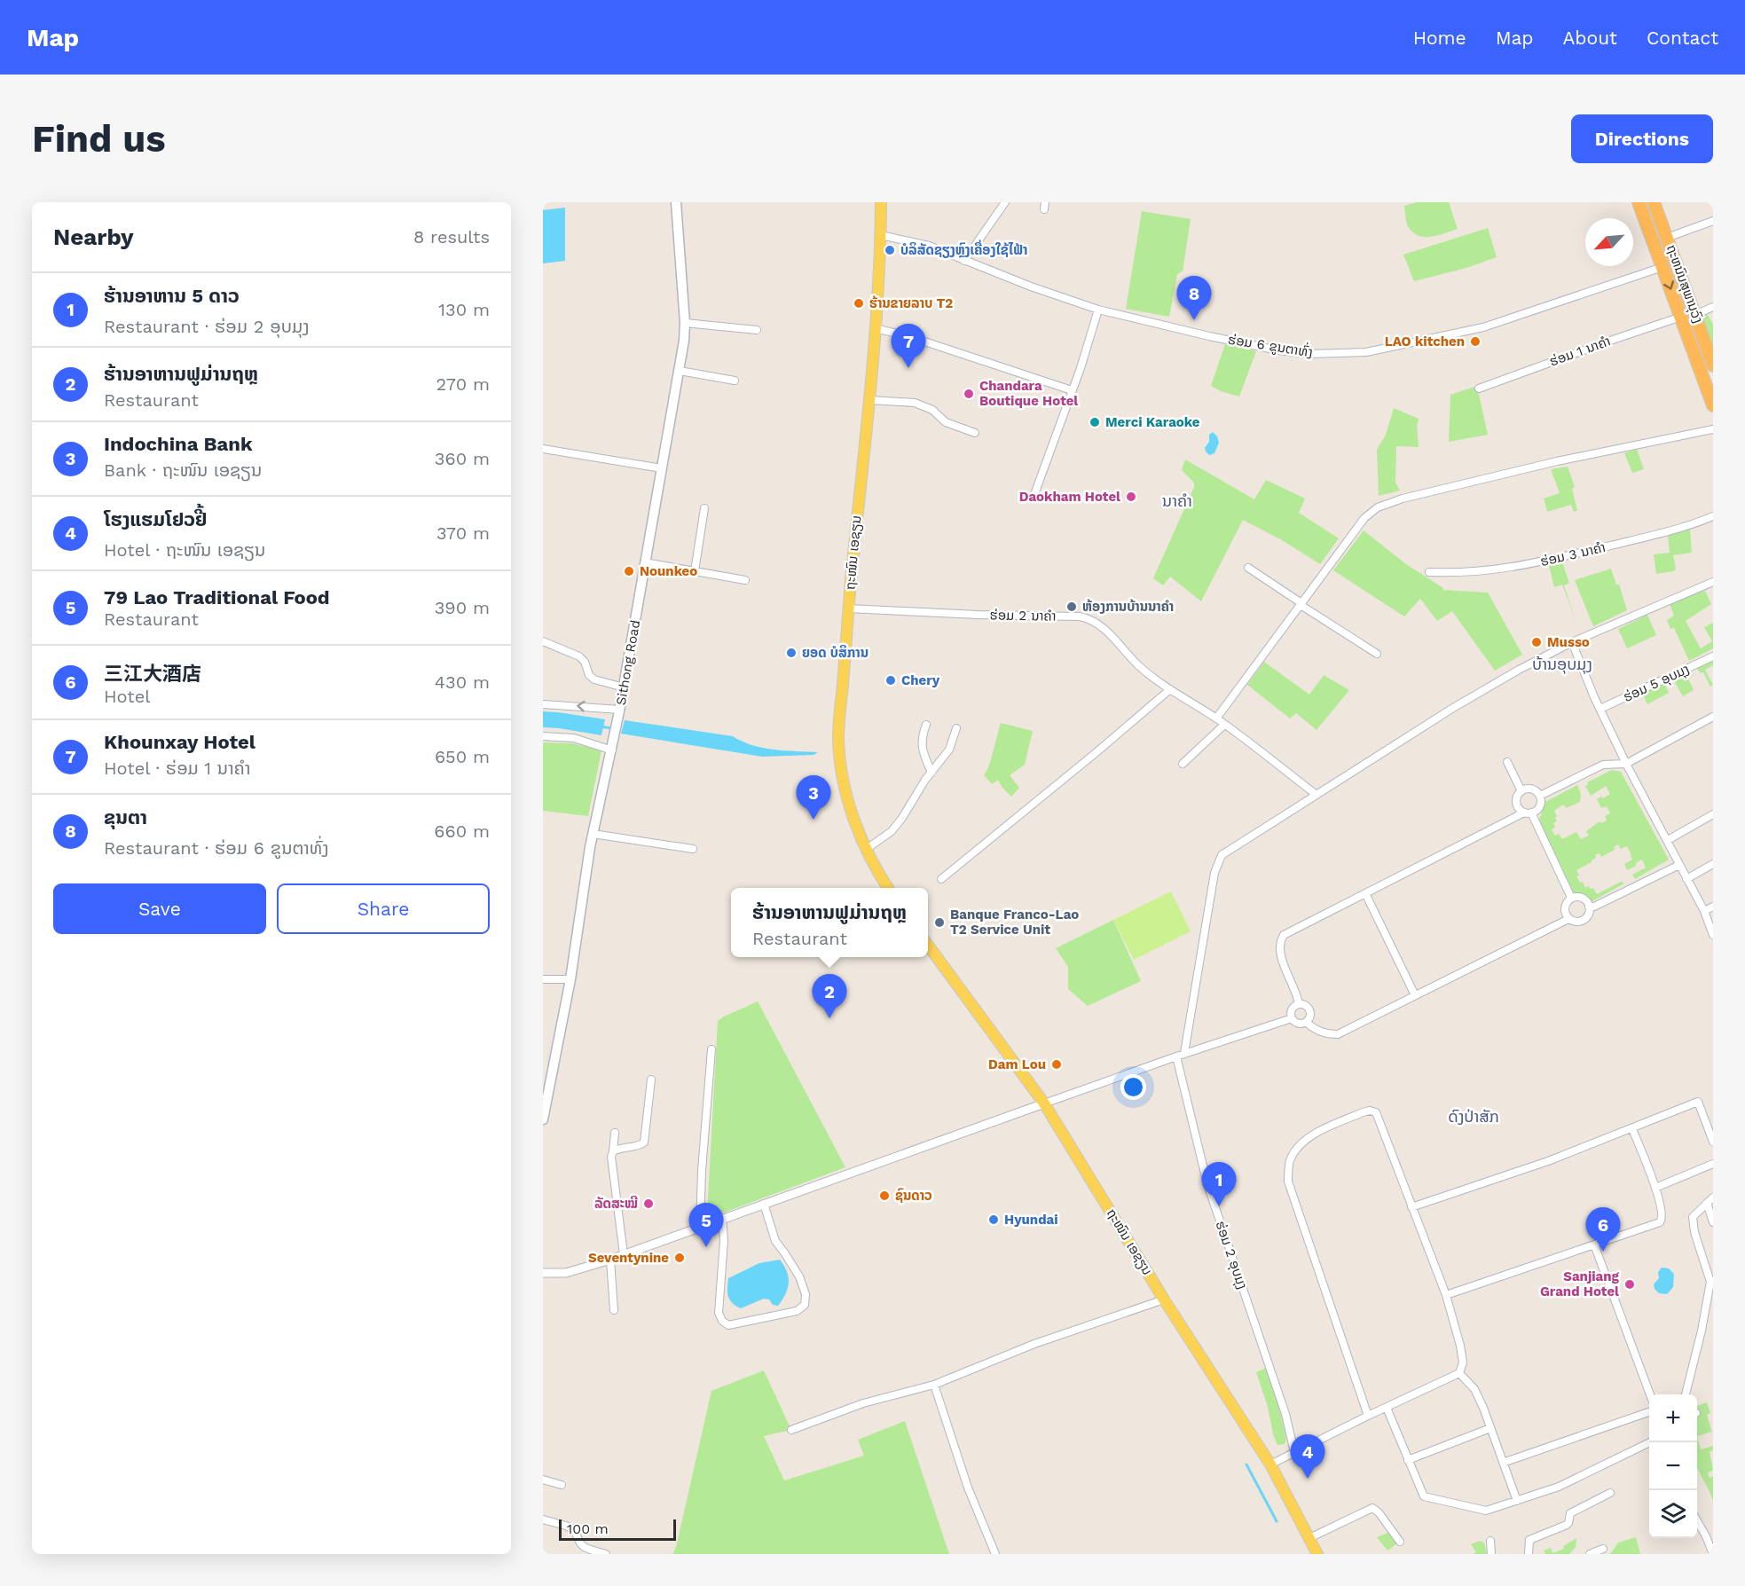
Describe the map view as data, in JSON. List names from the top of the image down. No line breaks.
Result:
{"streets":{"highway":["ຖະຫນົນສຸພານຸວົງ"],"main road":["ຖະໜົນ ເອຊຽນ","Sithong Road"],"street":["ຮ່ອມ 6 ຂູນຕາທົ່ງ","ຮ່ອມ 1 ນາຄຳ","ຮ່ອມ 3 ນາຄຳ","ຮ່ອມ 2 ນາຄຳ","ຮ່ອມ 5 ອຸບມຸງ","ຮ່ອມ 2 ອຸບມຸງ"]},"crossings":[["ຖະຫນົນສຸພານຸວົງ","ຮ່ອມ 6 ຂູນຕາທົ່ງ"],["ຖະຫນົນສຸພານຸວົງ","ຮ່ອມ 1 ນາຄຳ"],["ຮ່ອມ 6 ຂູນຕາທົ່ງ","ຖະໜົນ ເອຊຽນ"],["ຖະໜົນ ເອຊຽນ","ຮ່ອມ 2 ນາຄຳ"]],"districts":["ນາຄຳ","ບ້ານອຸບມຸງ","ດົງປ່າສັກ"],"places":["ບໍລິສັດຊຽງຫຼົງເຄື່ອງໃຊ້ໄຟ້າ","ຮ້ານຂາຍລາບ T2","LAO kitchen","Chandara Boutique Hotel","Merci Karaoke","Daokham Hotel","Nounkeo","ຫ້ອງການບ້ານນາຄໍາ","Musso","ຍອດ ບໍສິການ","Chery","Banque Franco-Lao T2 Service Unit","Dam Lou","ຊົນດາວ","ລັດສະໝີ","Hyundai","Seventynine","Sanjiang Grand Hotel"],"scale_bar":"100 m","north":"bottom left","page":{"header":"Map","nav":["Home","Map","About","Contact"],"buttons":["Directions",["Save","Share"]],"title":"Find us","heading":["Nearby","8 results"],"list":[{"mark":"1","name":"ຮ້ານອາຫານ 5 ດາວ","note":"Restaurant · ຮ່ອມ 2 ອຸບມຸງ","value":"130 m"},{"mark":"2","name":"ຮ້ານອາຫານຟູມ່ານຖຫຼ","note":"Restaurant","value":"270 m"},{"mark":"3","name":"Indochina Bank","note":"Bank · ຖະໜົນ ເອຊຽນ","value":"360 m"},{"mark":"4","name":"ໂຮງແຮມໂຢວຢີ້","note":"Hotel · ຖະໜົນ ເອຊຽນ","value":"370 m"},{"mark":"5","name":"79 Lao Traditional Food","note":"Restaurant","value":"390 m"},{"mark":"6","name":"三江大酒店","note":"Hotel","value":"430 m"},{"mark":"7","name":"Khounxay Hotel","note":"Hotel · ຮ່ອມ 1 ນາຄຳ","value":"650 m"},{"mark":"8","name":"ຂຸນຕາ","note":"Restaurant · ຮ່ອມ 6 ຂູນຕາທົ່ງ","value":"660 m"}],"pins":["8","7","3","2","1","5","6","4"],"popup":["ຮ້ານອາຫານຟູມ່ານຖຫຼ","Restaurant"],"map_buttons":["+","−"],"scale":"100 m"}}
